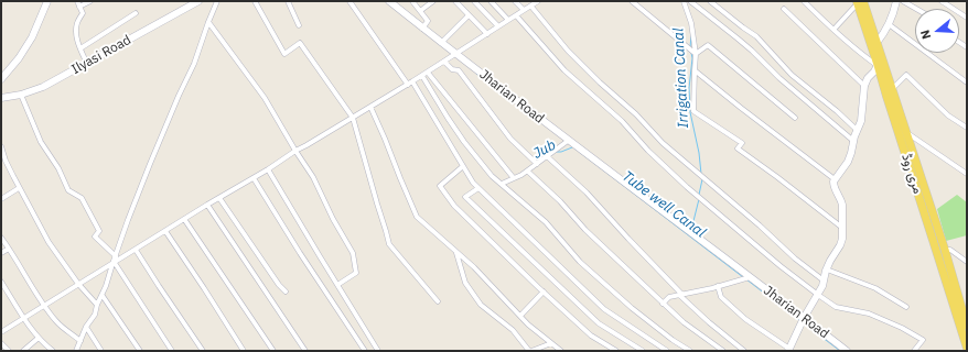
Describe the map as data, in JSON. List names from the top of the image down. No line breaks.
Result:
{"streets":{"main road":["Ilyasi Road","Jharian Road","مری روڈ"]},"water":["Irrigation Canal","Jub","Tube well Canal"],"north":"left"}
